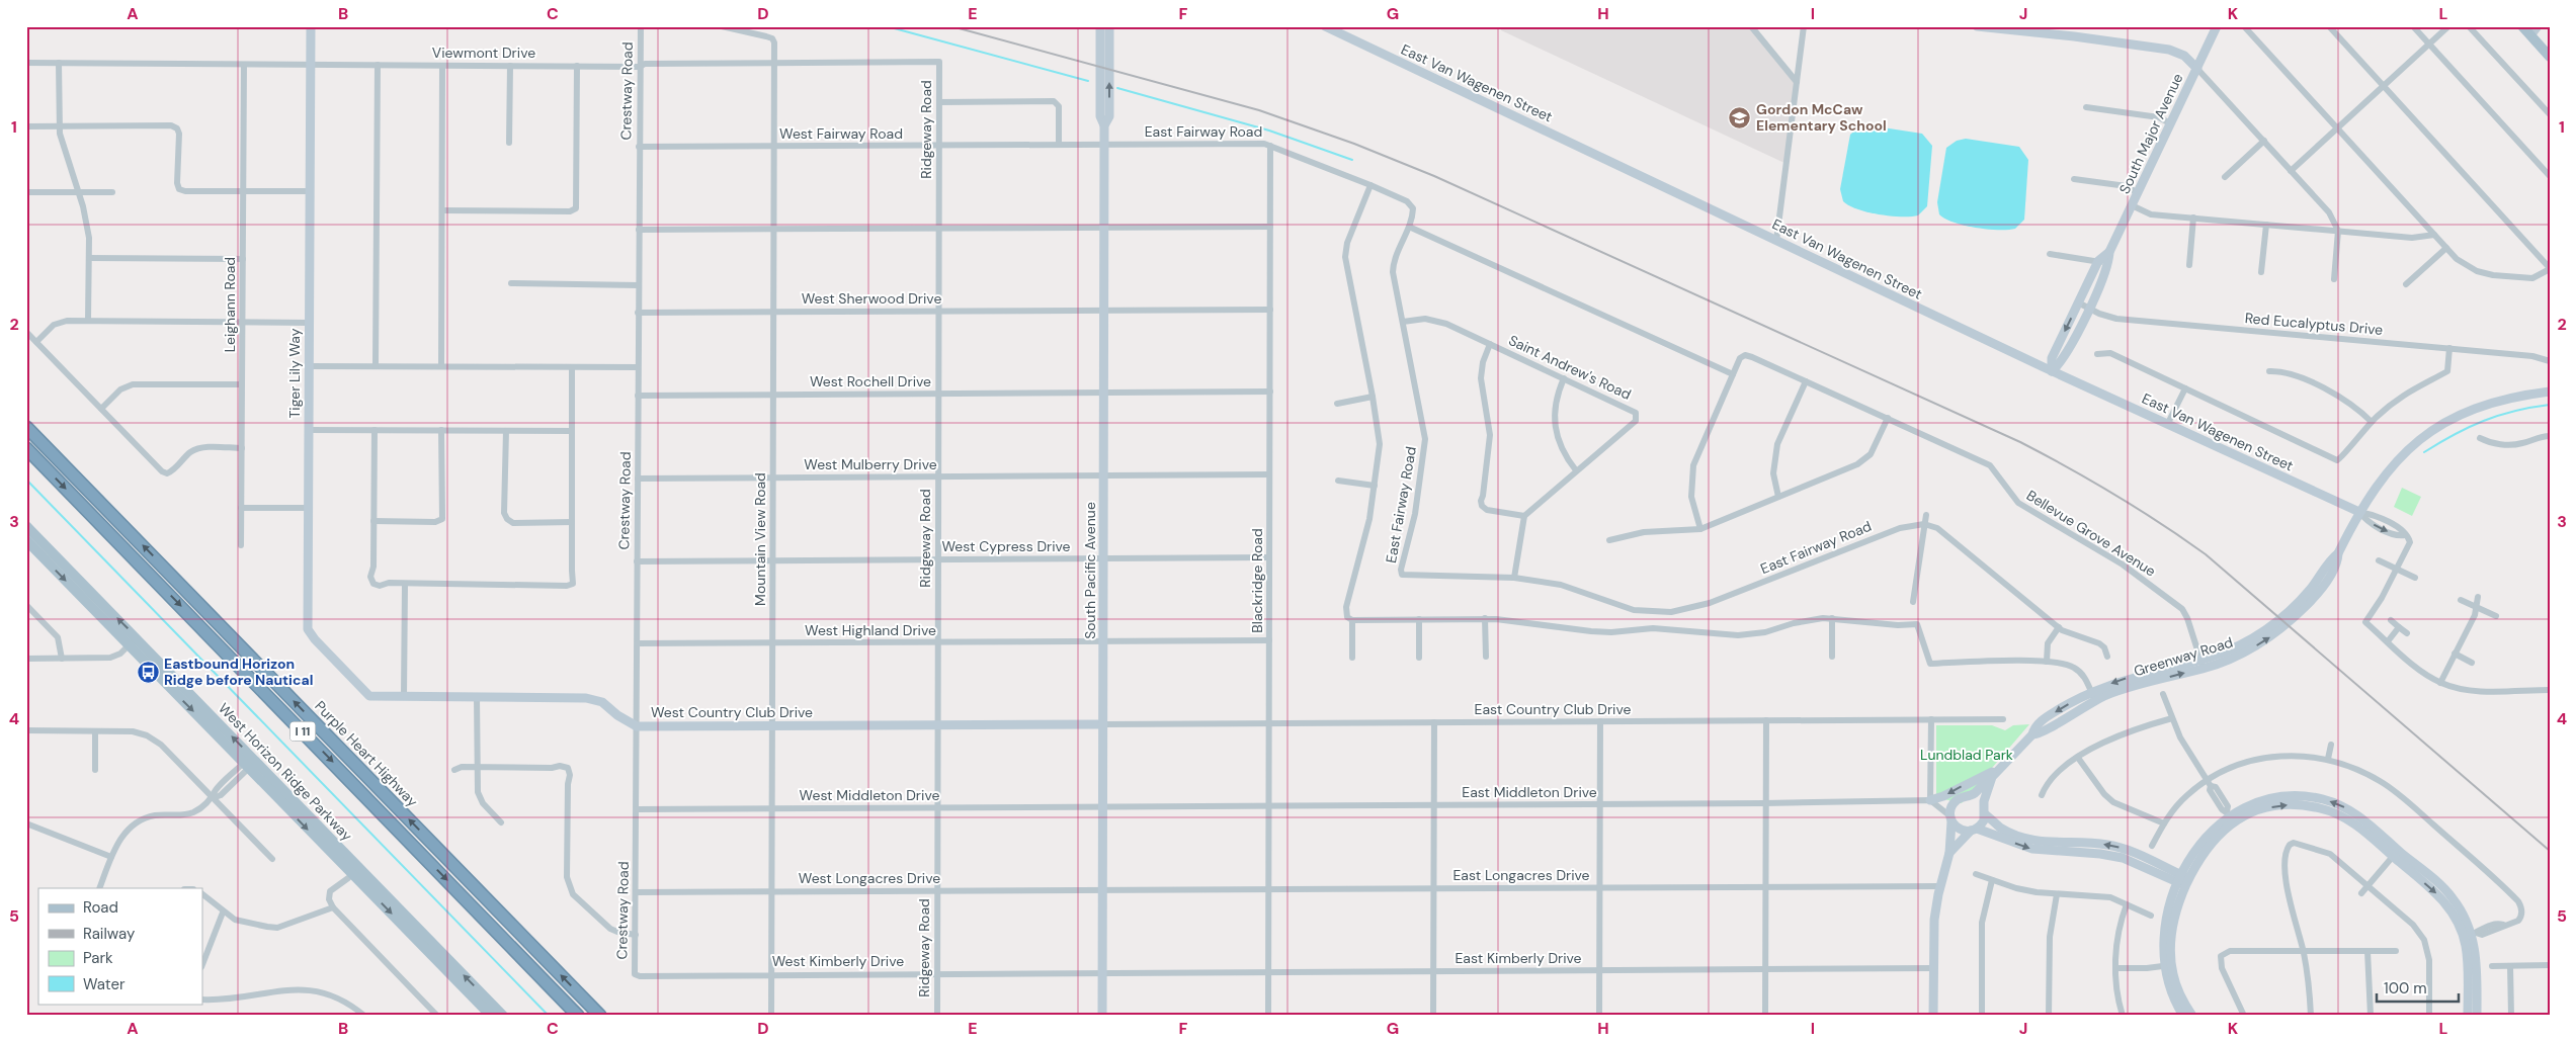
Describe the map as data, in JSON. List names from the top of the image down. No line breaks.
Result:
{"streets":{"highway":["I 11","Purple Heart Highway"],"main road":["West Horizon Ridge Parkway"],"street":["Viewmont Drive","East Van Wagenen Street","Crestway Road","Ridgeway Road","East Fairway Road","West Fairway Road","South Major Avenue","West Sherwood Drive","Leighann Road","Red Eucalyptus Drive","Saint Andrew's Road","Tiger Lily Way","West Rochell Drive","West Mulberry Drive","Bellevue Grove Avenue","Mountain View Road","West Cypress Drive","South Pacific Avenue","Blackridge Road","West Highland Drive","Greenway Road","East Country Club Drive","West Country Club Drive","East Middleton Drive","West Middleton Drive","East Longacres Drive","West Longacres Drive","East Kimberly Drive","West Kimberly Drive"]},"crossings":[["Viewmont Drive","Crestway Road"],["Viewmont Drive","Ridgeway Road"],["Viewmont Drive","Leighann Road"],["Viewmont Drive","Tiger Lily Way"],["Viewmont Drive","Mountain View Road"],["East Van Wagenen Street","South Major Avenue"],["East Van Wagenen Street","Greenway Road"],["Crestway Road","West Fairway Road"],["Crestway Road","West Sherwood Drive"],["Crestway Road","West Rochell Drive"],["Crestway Road","West Mulberry Drive"],["Crestway Road","West Cypress Drive"],["Crestway Road","West Highland Drive"],["Crestway Road","West Country Club Drive"],["Crestway Road","West Middleton Drive"],["Crestway Road","West Longacres Drive"],["Crestway Road","West Kimberly Drive"],["Ridgeway Road","West Fairway Road"],["Ridgeway Road","West Sherwood Drive"],["Ridgeway Road","West Rochell Drive"],["Ridgeway Road","West Mulberry Drive"],["Ridgeway Road","West Cypress Drive"],["Ridgeway Road","West Highland Drive"],["Ridgeway Road","West Country Club Drive"],["Ridgeway Road","West Middleton Drive"],["Ridgeway Road","West Longacres Drive"],["Ridgeway Road","West Kimberly Drive"],["East Fairway Road","West Fairway Road"],["East Fairway Road","Saint Andrew's Road"],["East Fairway Road","South Pacific Avenue"],["East Fairway Road","Blackridge Road"],["West Fairway Road","Mountain View Road"],["West Fairway Road","South Pacific Avenue"],["South Major Avenue","Red Eucalyptus Drive"],["West Sherwood Drive","Mountain View Road"],["West Sherwood Drive","South Pacific Avenue"],["West Sherwood Drive","Blackridge Road"],["Tiger Lily Way","West Country Club Drive"],["West Rochell Drive","Mountain View Road"],["West Rochell Drive","South Pacific Avenue"],["West Rochell Drive","Blackridge Road"],["West Mulberry Drive","Mountain View Road"],["West Mulberry Drive","South Pacific Avenue"],["West Mulberry Drive","Blackridge Road"],["Bellevue Grove Avenue","Greenway Road"],["Mountain View Road","West Cypress Drive"],["Mountain View Road","West Highland Drive"],["Mountain View Road","West Country Club Drive"],["Mountain View Road","West Middleton Drive"],["Mountain View Road","West Longacres Drive"],["Mountain View Road","West Kimberly Drive"],["West Cypress Drive","South Pacific Avenue"],["West Cypress Drive","Blackridge Road"],["South Pacific Avenue","West Highland Drive"],["South Pacific Avenue","East Country Club Drive"],["South Pacific Avenue","West Country Club Drive"],["South Pacific Avenue","East Middleton Drive"],["South Pacific Avenue","West Middleton Drive"],["South Pacific Avenue","East Longacres Drive"],["South Pacific Avenue","West Longacres Drive"],["South Pacific Avenue","East Kimberly Drive"],["South Pacific Avenue","West Kimberly Drive"],["Blackridge Road","West Highland Drive"],["Blackridge Road","East Country Club Drive"],["Blackridge Road","East Middleton Drive"],["Blackridge Road","East Longacres Drive"],["Blackridge Road","East Kimberly Drive"],["East Country Club Drive","West Country Club Drive"],["East Middleton Drive","West Middleton Drive"],["East Longacres Drive","West Longacres Drive"],["East Kimberly Drive","West Kimberly Drive"]],"parks":["Lundblad Park"],"places":{"school or university":["Gordon McCaw Elementary School"],"bus stop":["Eastbound Horizon Ridge before Nautical"]},"legend":["Road","Railway","Park","Water"],"scale_bar":"100 m","grid":{"columns":["A","B","C","D","E","F","G","H","I","J","K","L"],"rows":["1","2","3","4","5"]}}
